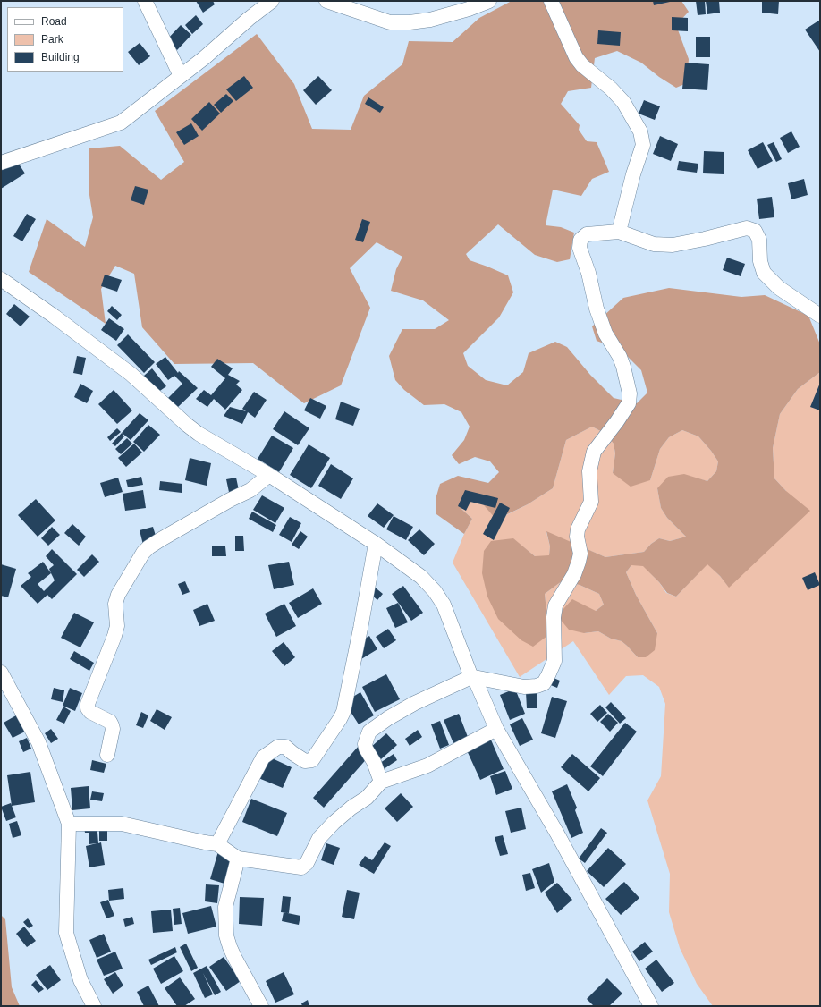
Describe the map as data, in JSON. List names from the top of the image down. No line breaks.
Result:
{"legend":["Road","Park","Building"]}
